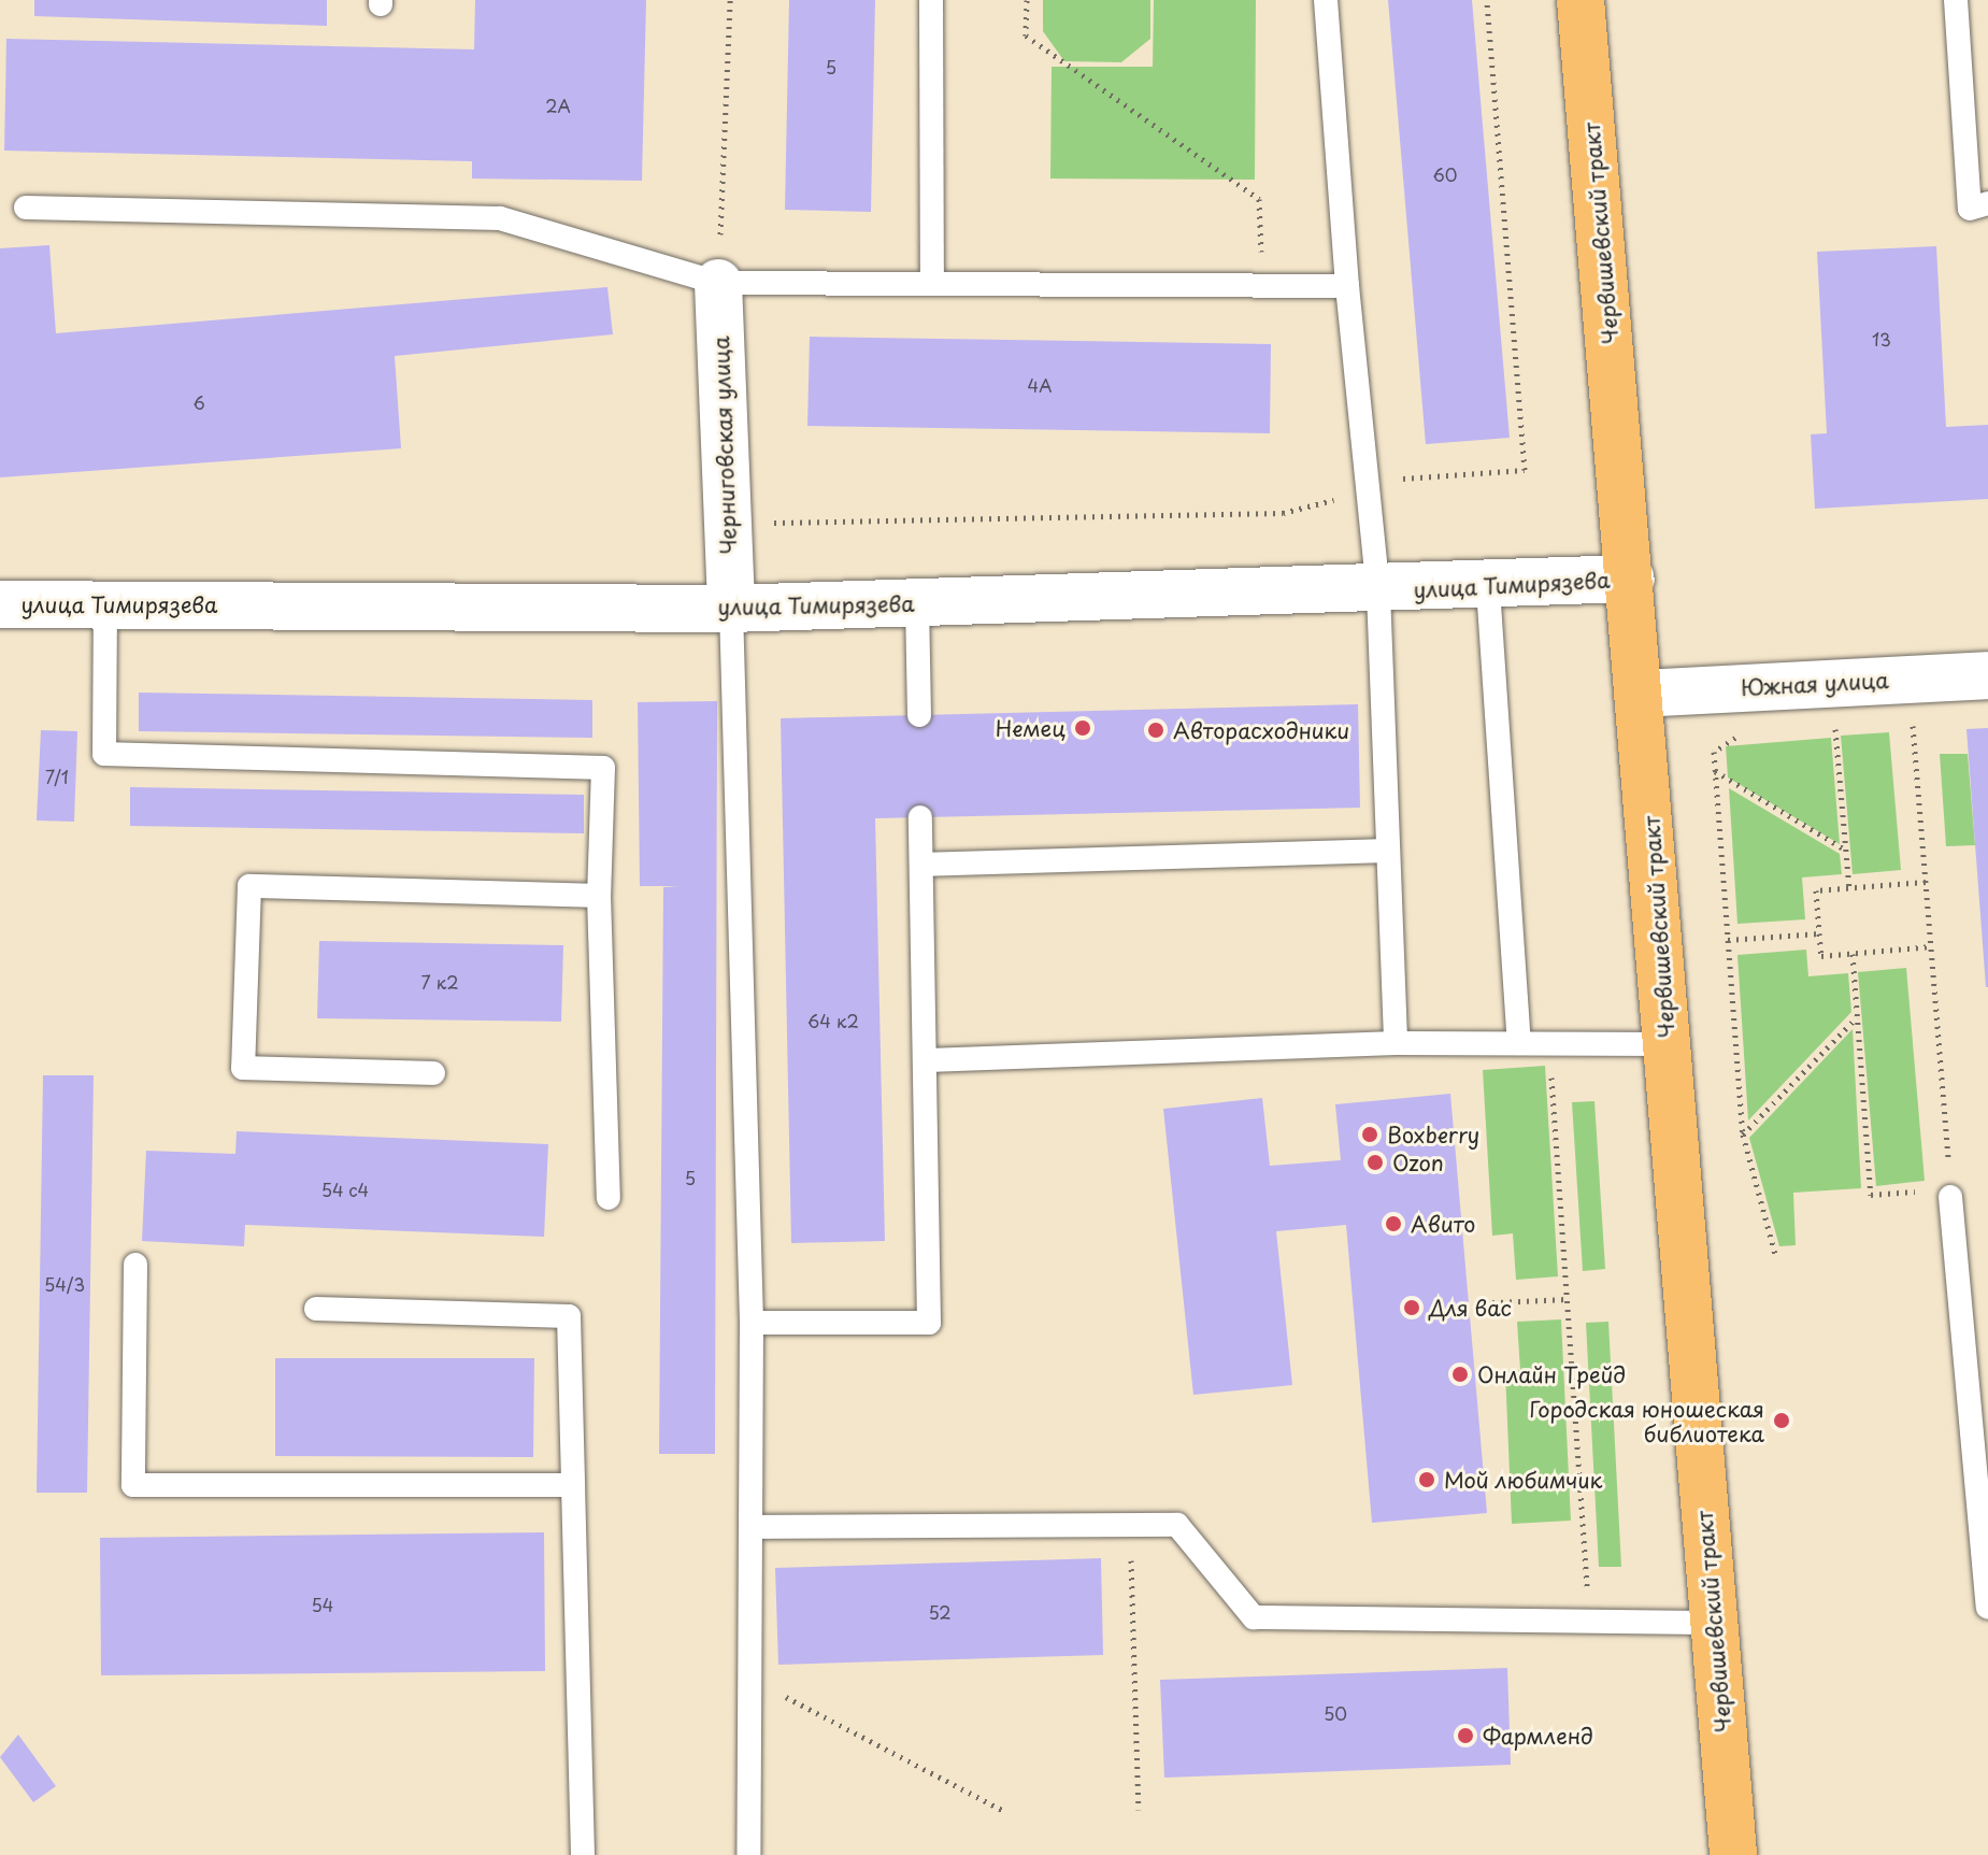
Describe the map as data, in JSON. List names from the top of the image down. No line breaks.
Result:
{"streets":{"main road":["Червишевский тракт"],"street":["Черниговская улица","улица Тимирязева","Южная улица"]},"crossings":[["Червишевский тракт","улица Тимирязева"],["Червишевский тракт","Южная улица"],["Черниговская улица","улица Тимирязева"]],"places":["Немец","Авторасходники","Boxberry","Ozon","Авито","Для вас","Онлайн Трейд","Городская юношеская библиотека","Мой любимчик","Фармленд"],"house_numbers":["5","2А","60","13","4А","6","7/1","7 к2","64 к2","5","54 с4","54/3","54","52","50"]}
